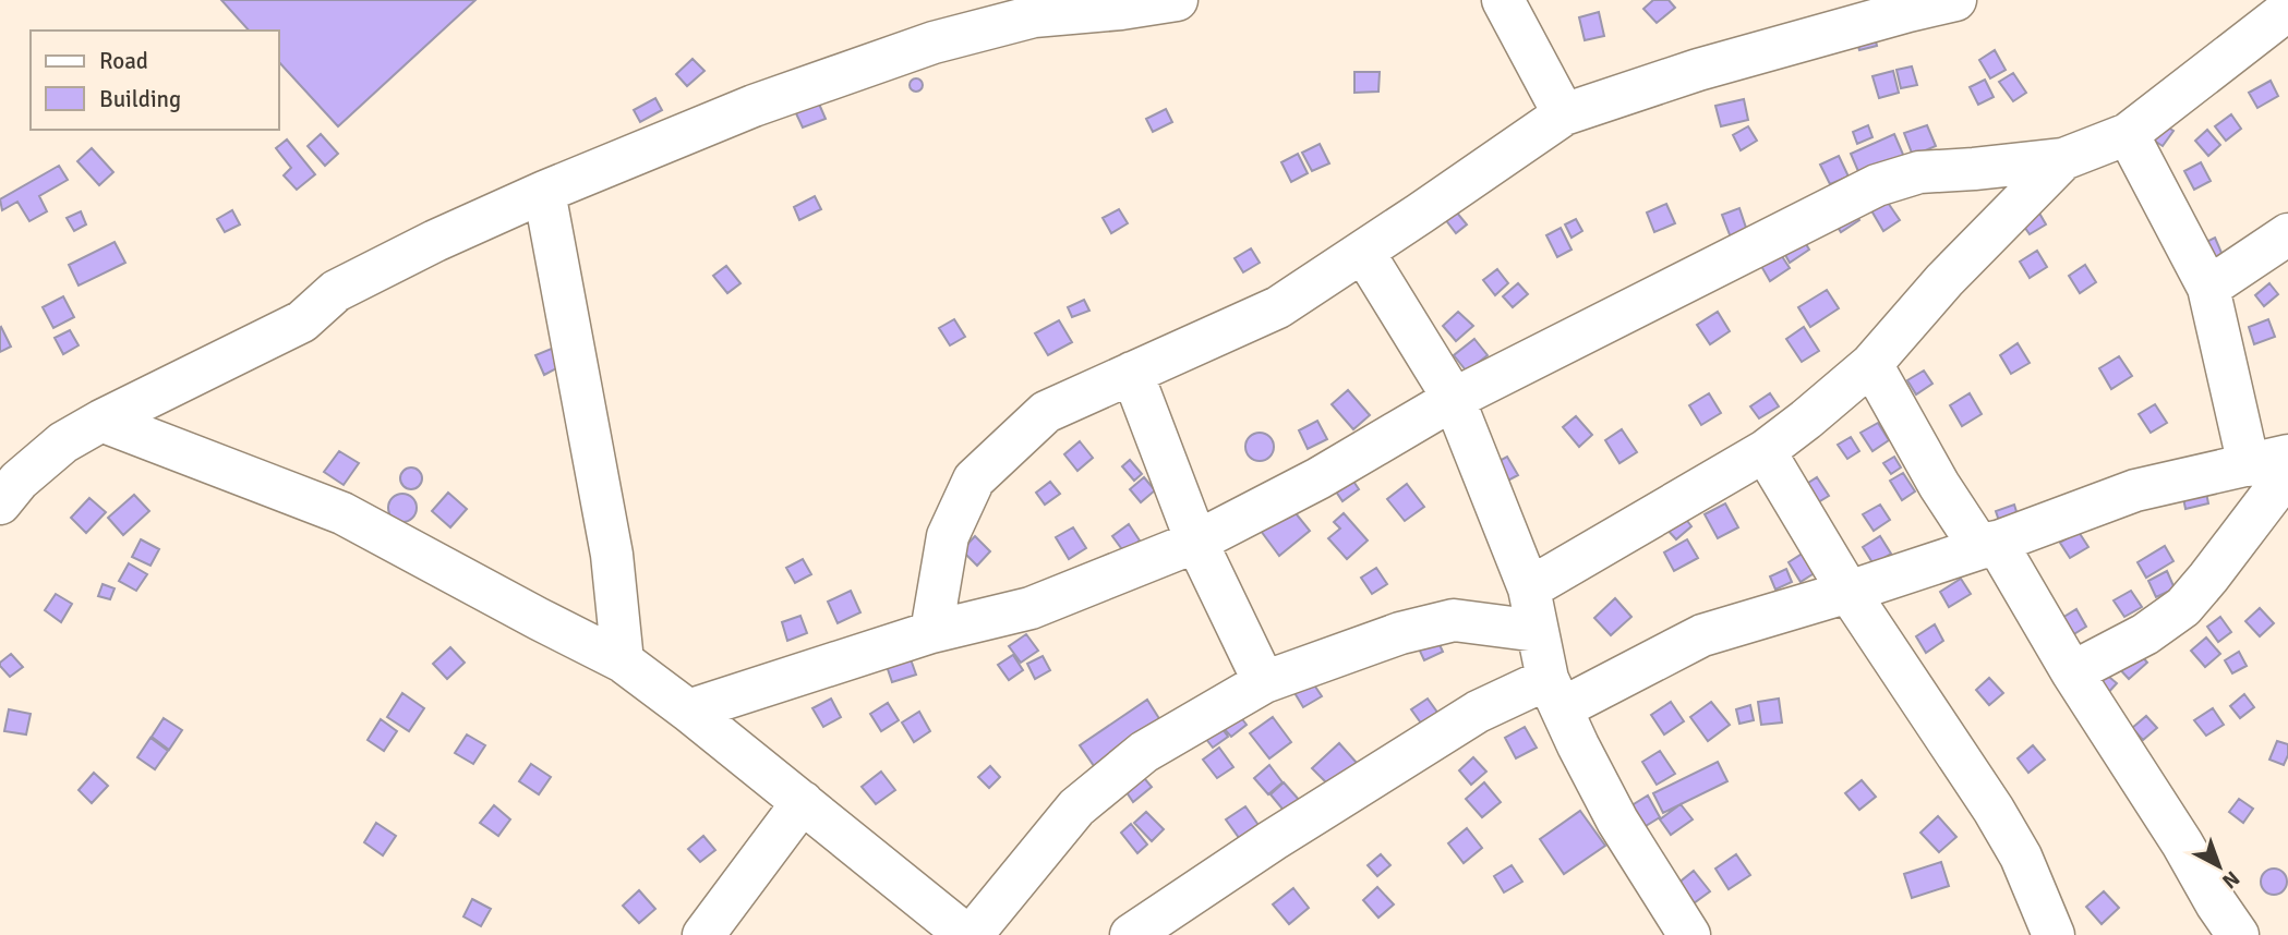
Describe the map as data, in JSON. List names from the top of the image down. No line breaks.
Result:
{"legend":["Road","Building"],"north":"bottom right"}
